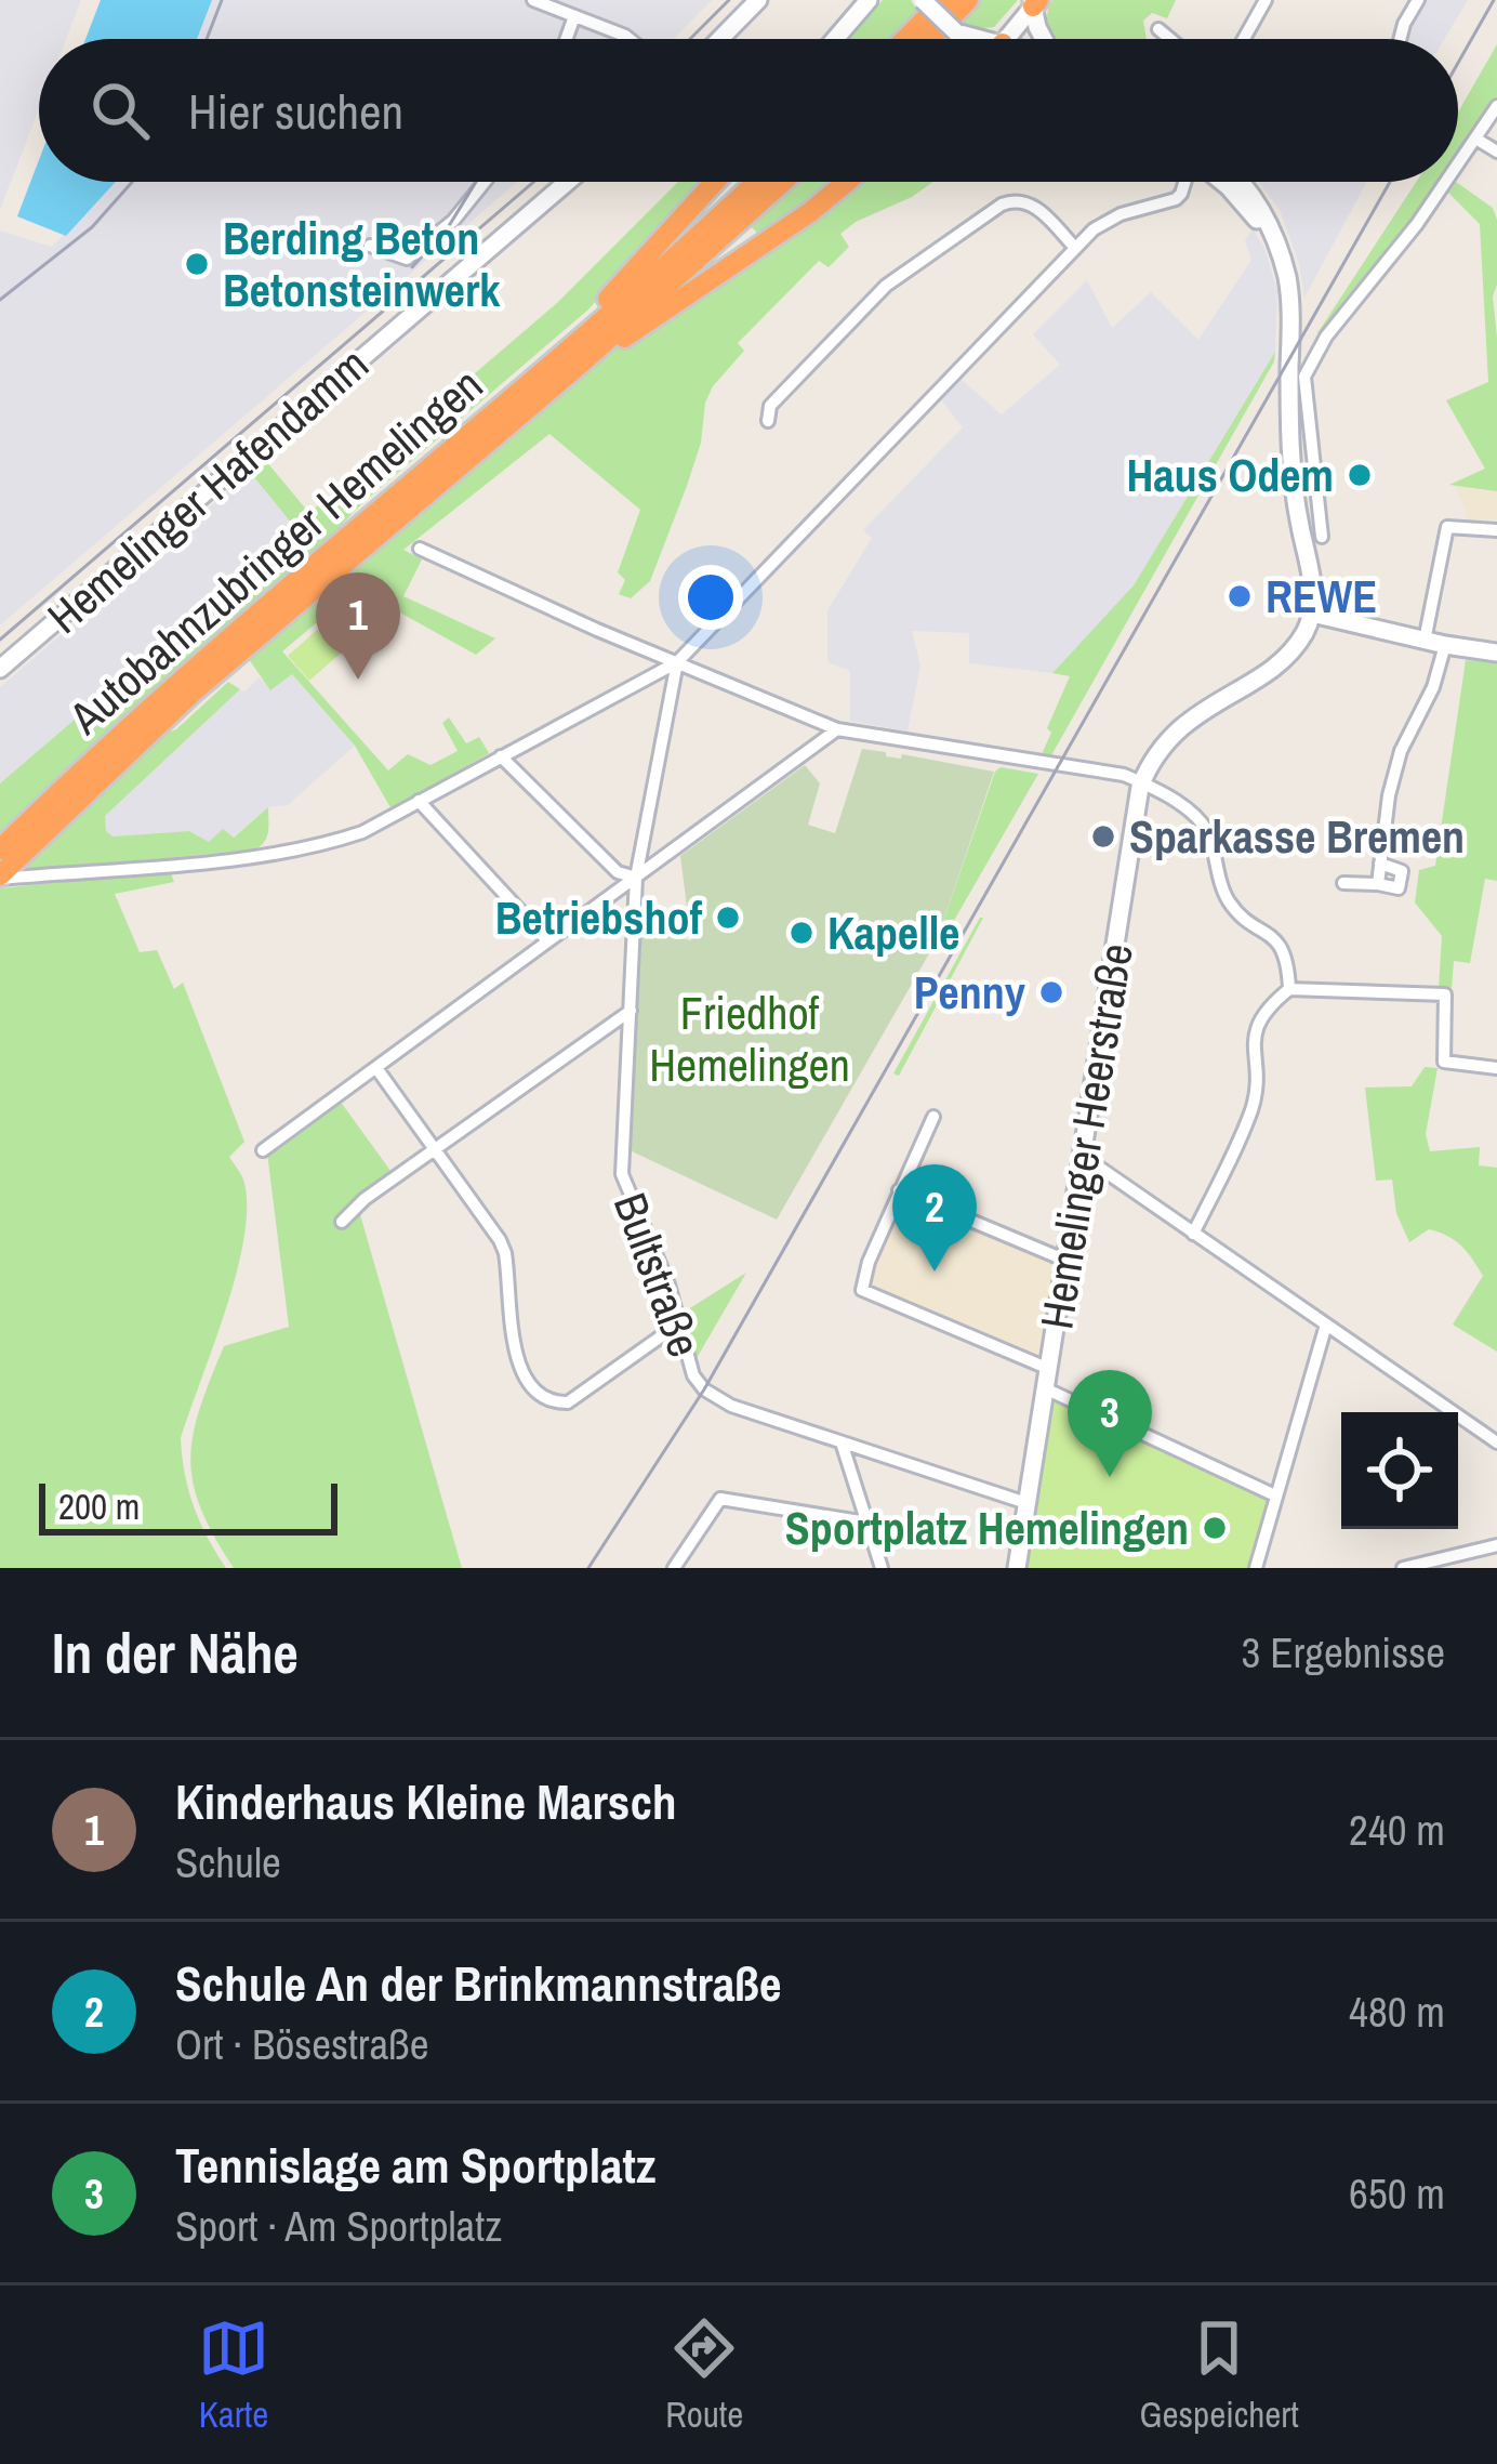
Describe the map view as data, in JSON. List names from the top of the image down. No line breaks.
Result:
{"streets":{"highway":["Autobahnzubringer Hemelingen"],"main road":["Hemelinger Hafendamm","Hemelinger Heerstraße"],"street":["Bultstraße"]},"crossings":[["Hemelinger Heerstraße","Bultstraße"]],"parks":["Friedhof Hemelingen"],"places":["Berding Beton Betonsteinwerk","Haus Odem","REWE","Sparkasse Bremen","Betriebshof","Kapelle","Penny","Sportplatz Hemelingen"],"scale_bar":"200 m","page":{"search":"Hier suchen","pins":["1","2","3"],"scale":"200 m","heading":["In der Nähe","3 Ergebnisse"],"list":[{"mark":"1","name":"Kinderhaus Kleine Marsch","note":"Schule","value":"240 m"},{"mark":"2","name":"Schule An der Brinkmannstraße","note":"Ort · Bösestraße","value":"480 m"},{"mark":"3","name":"Tennislage am Sportplatz","note":"Sport · Am Sportplatz","value":"650 m"}],"nav":["Karte","Route","Gespeichert"]}}
